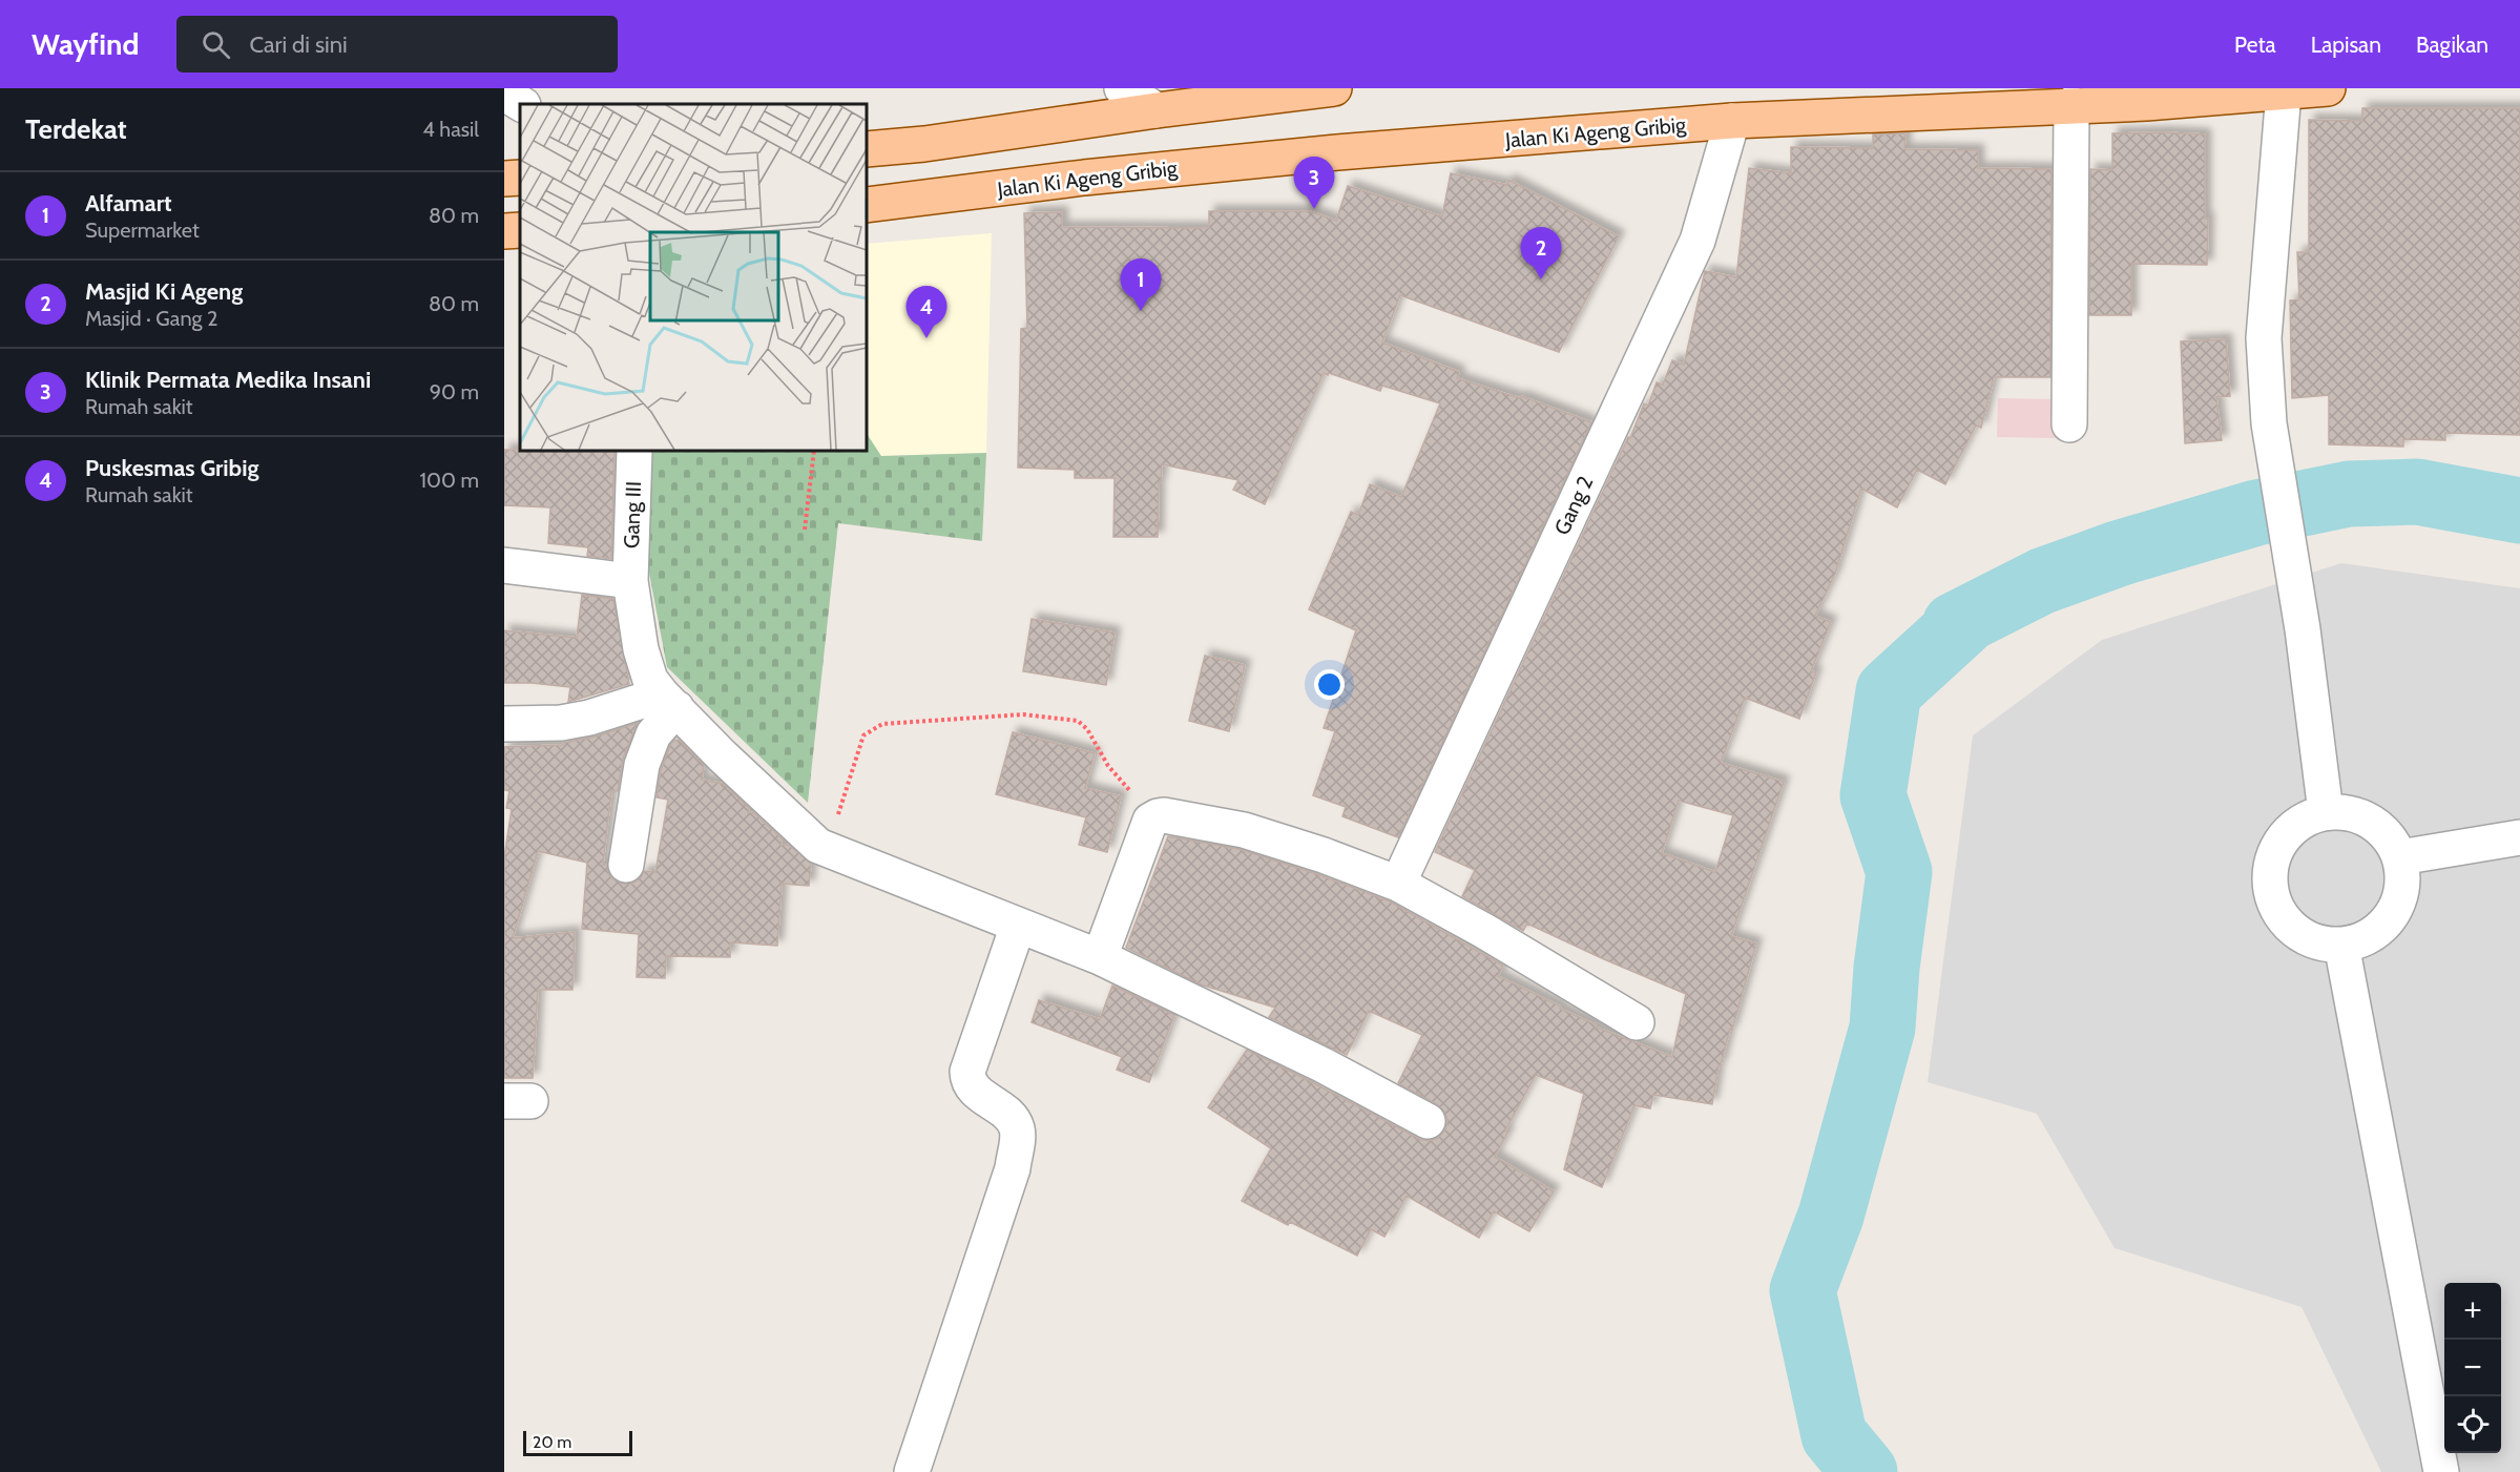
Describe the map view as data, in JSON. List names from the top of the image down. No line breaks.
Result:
{"streets":{"main road":["Jalan Ki Ageng Gribig"],"street":["Gang 2","Gang III"]},"crossings":[["Jalan Ki Ageng Gribig","Gang 2"]],"scale_bar":"20 m","page":{"header":"Wayfind","search":"Cari di sini","nav":["Peta","Lapisan","Bagikan"],"heading":["Terdekat","4 hasil"],"pins":["3","2","1","4"],"list":[{"mark":"1","name":"Alfamart","note":"Supermarket","value":"80 m"},{"mark":"2","name":"Masjid Ki Ageng","note":"Masjid · Gang 2","value":"80 m"},{"mark":"3","name":"Klinik Permata Medika Insani","note":"Rumah sakit","value":"90 m"},{"mark":"4","name":"Puskesmas Gribig","note":"Rumah sakit","value":"100 m"}],"map_buttons":["+","−"],"scale":"20 m"}}
